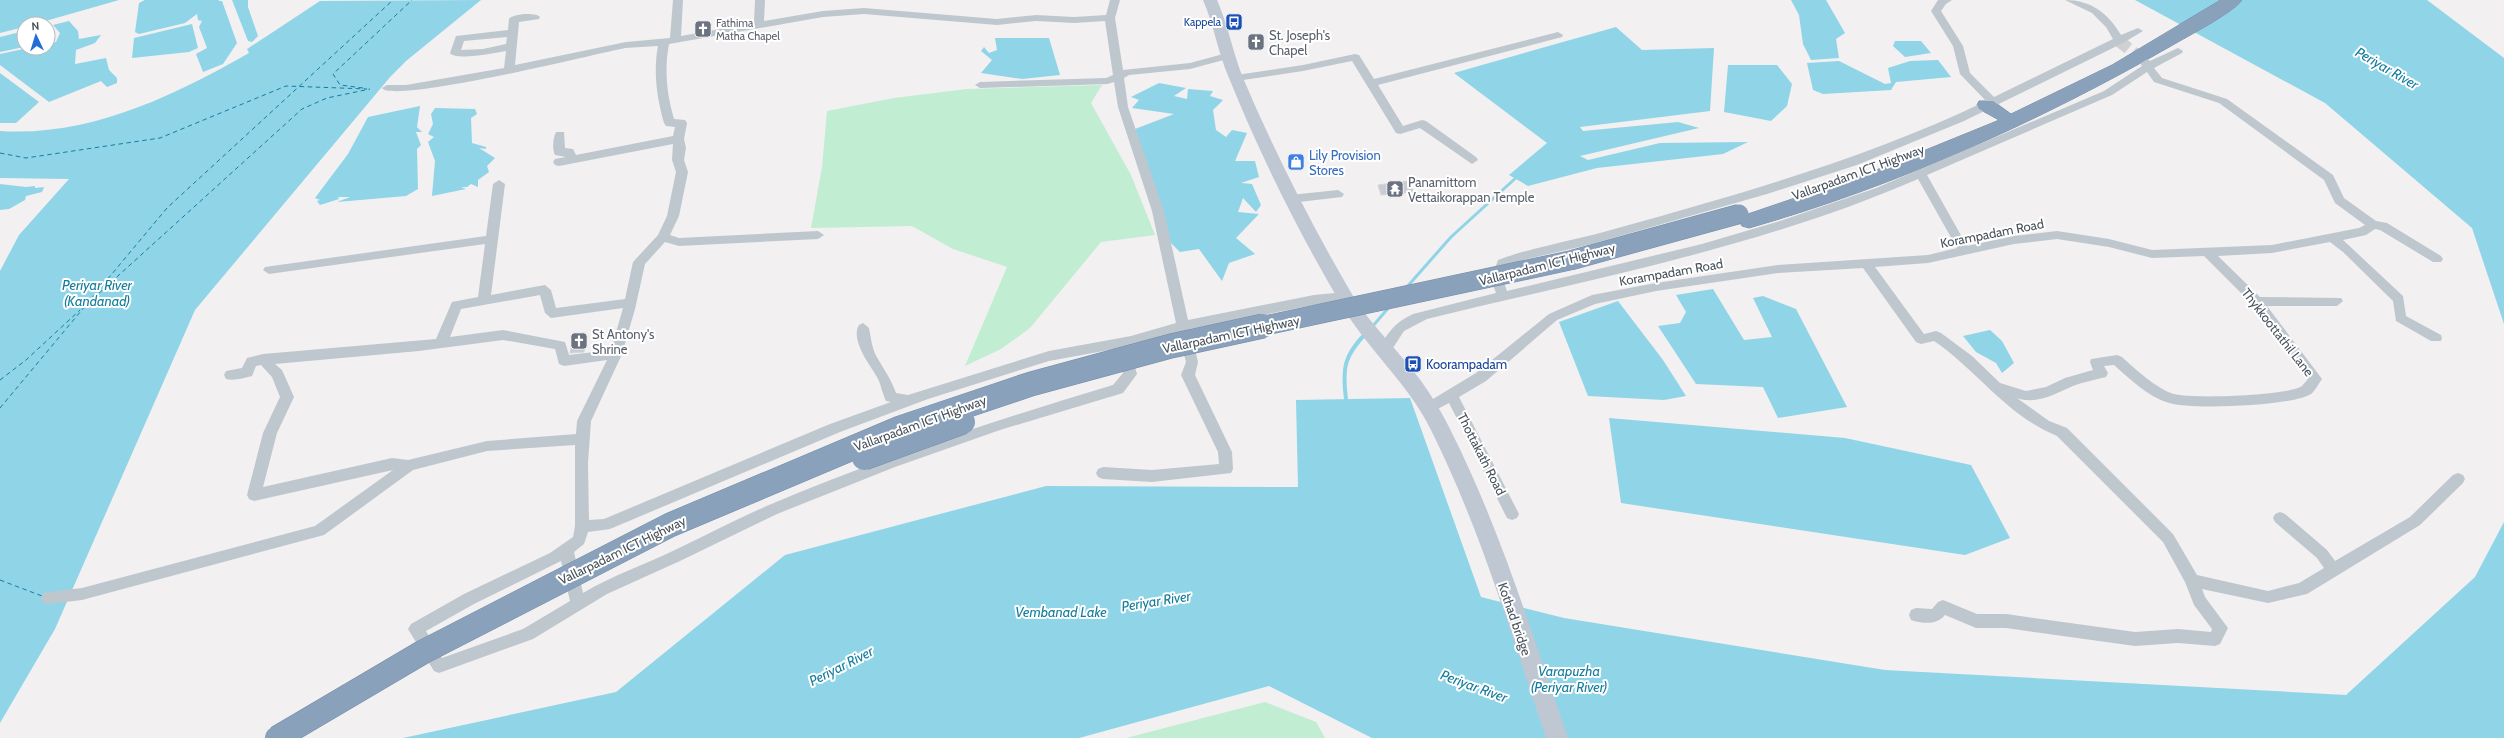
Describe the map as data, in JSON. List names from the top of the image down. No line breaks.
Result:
{"streets":{"highway":["Vallarpadam ICT Highway"],"main road":["Kothad bridge"],"street":["Korampadam Road","Thykkoottathil Lane","Thottakath Road"]},"crossings":[["Korampadam Road","Thykkoottathil Lane"],["Korampadam Road","Thottakath Road"],["Korampadam Road","Kothad bridge"]],"water":["Periyar River","Periyar River (Kandanad)","Vembanad Lake","Varapuzha (Periyar River)"],"places":{"bus stop":["Kappela","Koorampadam"],"church":["Fathima Matha Chapel","St. Joseph's Chapel","St Antony's Shrine"],"shop":["Lily Provision Stores"],"temple":["Panamittom Vettaikorappan Temple"]},"north":"top"}
